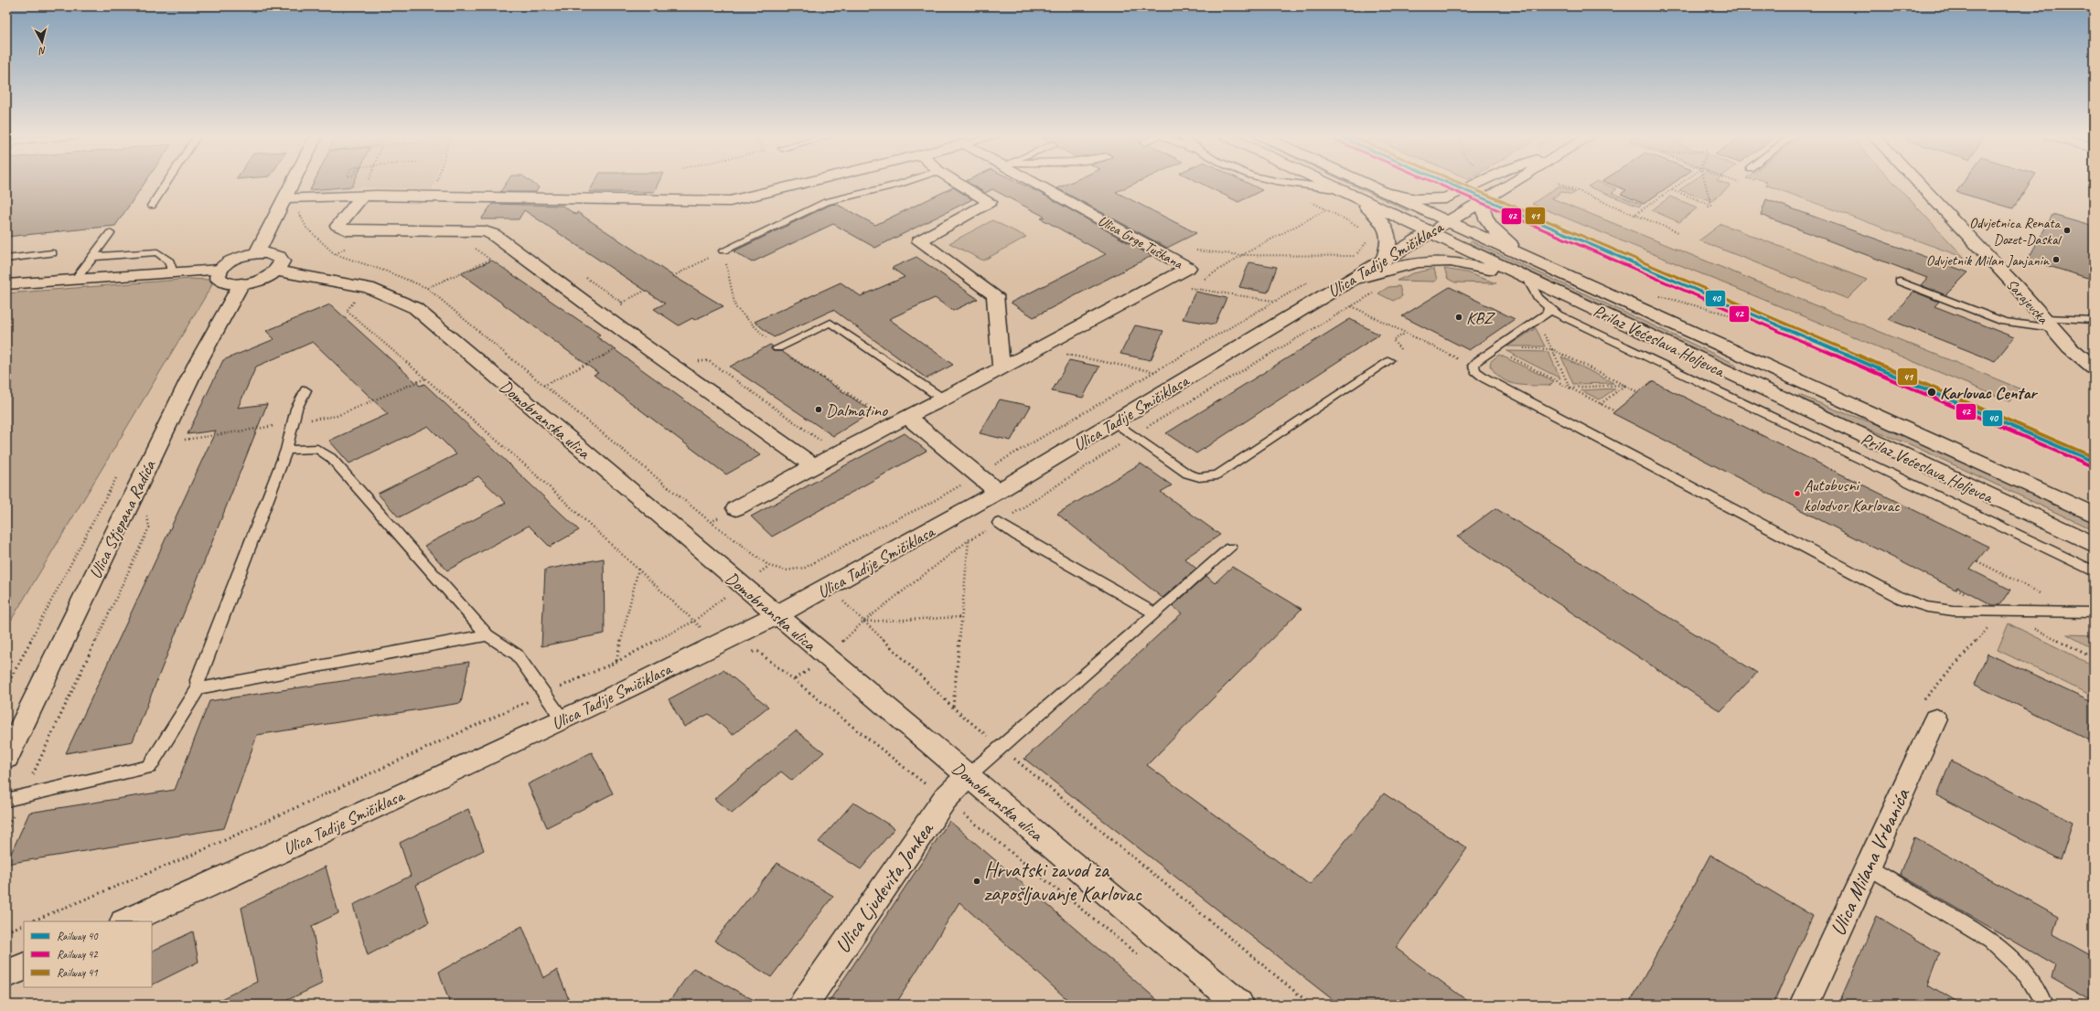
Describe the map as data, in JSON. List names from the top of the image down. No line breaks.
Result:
{"streets":{"main road":["Ulica Grge Tuškana","Ulica Tadije Smičiklasa","Sarajevska","Prilaz Većeslava Holjevca","Domobranska ulica","Ulica Stjepana Radića","Ulica Milana Vrbanića","Ulica Ljudevita Jonkea"]},"crossings":[["Ulica Tadije Smičiklasa","Prilaz Većeslava Holjevca"],["Ulica Tadije Smičiklasa","Domobranska ulica"],["Domobranska ulica","Ulica Ljudevita Jonkea"]],"places":["Odvjetnica Renata Dozet-Daskal","Odvjetnik Milan Janjanin","KBZ","Karlovac Centar","Dalmatino","Autobusni kolodvor Karlovac","Hrvatski zavod za zapošljavanje Karlovac"],"lines":["rail line 40","rail line 42","rail line 41"],"legend":["Railway 40","Railway 42","Railway 41"],"north":"bottom"}
